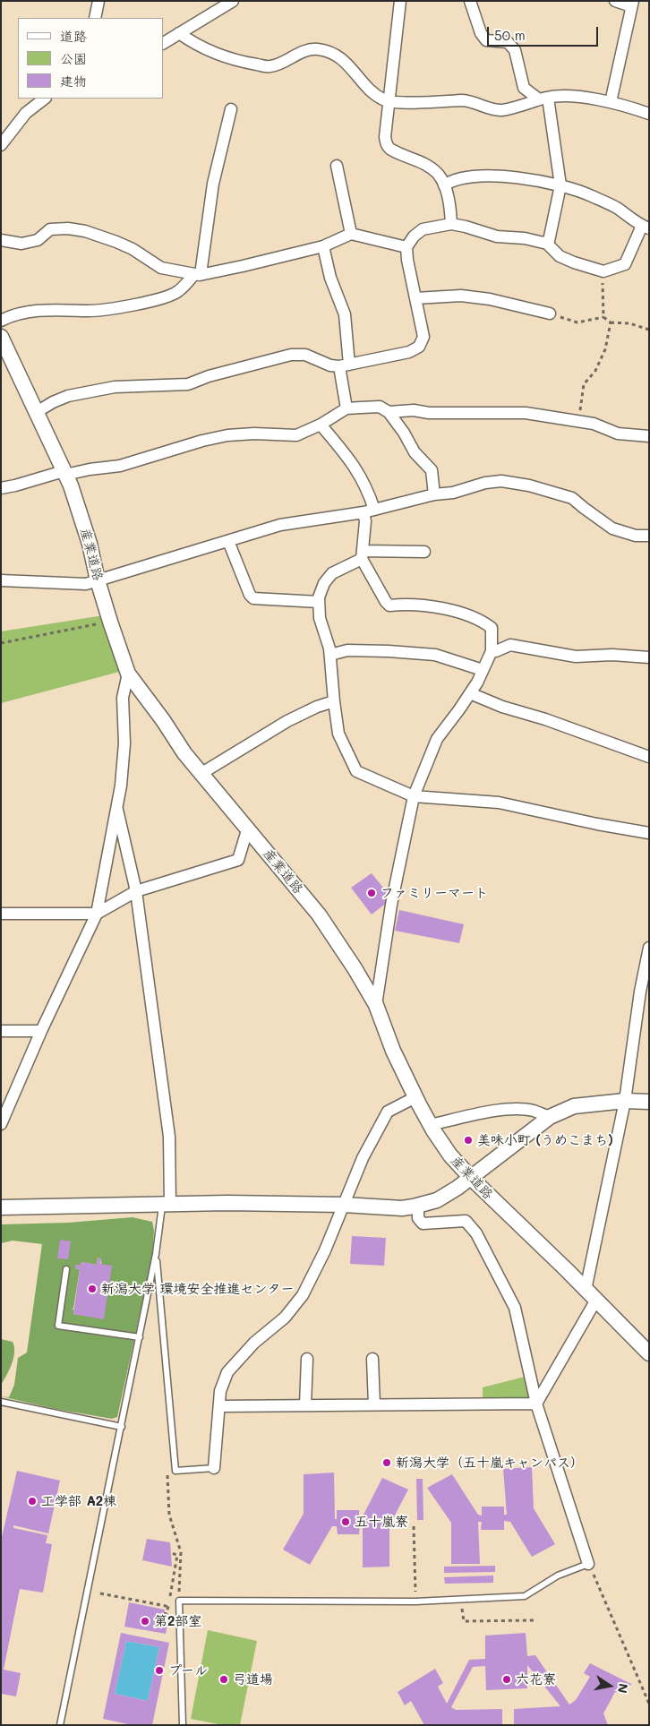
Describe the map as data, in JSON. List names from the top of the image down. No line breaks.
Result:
{"streets":{"street":["産業道路"]},"places":["ファミリーマート","美味小町 (うめこまち)","新潟大学 環境安全推進センター","新潟大学（五十嵐キャンパス）","工学部 A2棟","五十嵐寮","第2部室","プール","弓道場","六花寮"],"legend":["道路","公園","建物"],"scale_bar":"50 m","north":"right"}
